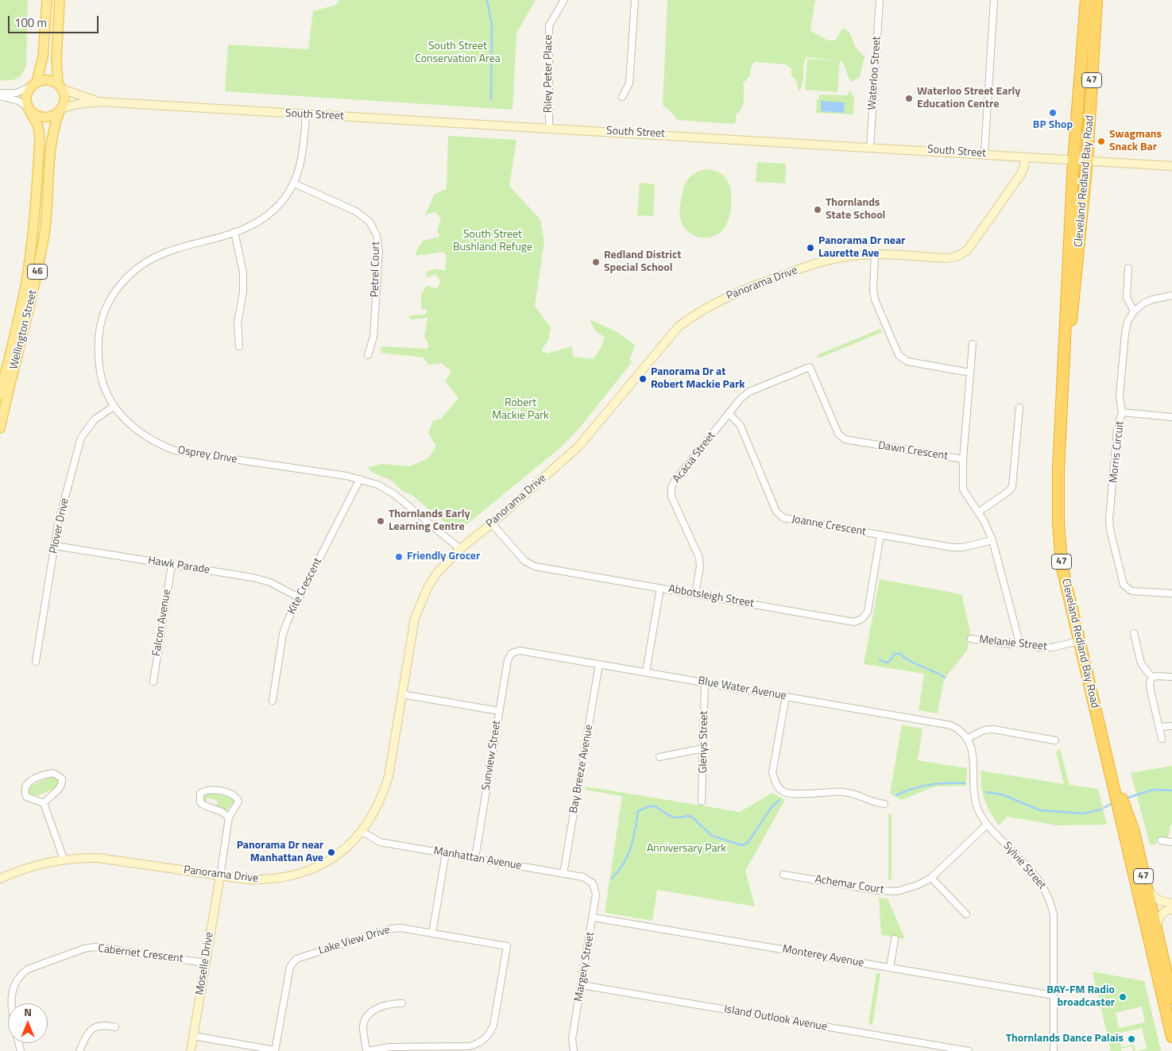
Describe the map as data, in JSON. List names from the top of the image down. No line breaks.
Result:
{"streets":{"highway":["47","Cleveland Redland Bay Road"],"main road":["46","Wellington Street"],"street":["Waterloo Street","Riley Peter Place","South Street","Petrel Court","Panorama Drive","Dawn Crescent","Morris Circuit","Osprey Drive","Acacia Street","Plover Drive","Joanne Crescent","Hawk Parade","Kite Crescent","Abbotsleigh Street","Falcon Avenue","Melanie Street","Blue Water Avenue","Glenys Street","Sunview Street","Bay Breeze Avenue","Manhattan Avenue","Sylvie Street","Achemar Court","Lake View Drive","Cabernet Crescent","Monterey Avenue","Moselle Drive","Margery Street","Island Outlook Avenue"]},"crossings":[["Waterloo Street","South Street"],["Riley Peter Place","South Street"],["South Street","Cleveland Redland Bay Road"],["South Street","Panorama Drive"],["South Street","Wellington Street"],["South Street","Osprey Drive"],["Cleveland Redland Bay Road","Melanie Street"],["Petrel Court","Osprey Drive"],["Panorama Drive","Osprey Drive"],["Panorama Drive","Abbotsleigh Street"],["Panorama Drive","Manhattan Avenue"],["Panorama Drive","Moselle Drive"],["Dawn Crescent","Acacia Street"],["Dawn Crescent","Joanne Crescent"],["Dawn Crescent","Melanie Street"],["Osprey Drive","Plover Drive"],["Osprey Drive","Kite Crescent"],["Acacia Street","Joanne Crescent"],["Acacia Street","Abbotsleigh Street"],["Plover Drive","Hawk Parade"],["Joanne Crescent","Abbotsleigh Street"],["Hawk Parade","Kite Crescent"],["Hawk Parade","Falcon Avenue"],["Blue Water Avenue","Glenys Street"],["Blue Water Avenue","Sunview Street"],["Blue Water Avenue","Bay Breeze Avenue"],["Blue Water Avenue","Sylvie Street"],["Sunview Street","Manhattan Avenue"],["Bay Breeze Avenue","Manhattan Avenue"],["Manhattan Avenue","Margery Street"],["Sylvie Street","Achemar Court"],["Sylvie Street","Monterey Avenue"],["Cabernet Crescent","Moselle Drive"],["Monterey Avenue","Margery Street"],["Margery Street","Island Outlook Avenue"]],"parks":["South Street Conservation Area","South Street Bushland Refuge","Robert Mackie Park","Anniversary Park"],"places":["Waterloo Street Early Education Centre","BP Shop","Swagmans Snack Bar","Thornlands State School","Panorama Dr near Laurette Ave","Redland District Special School","Panorama Dr at Robert Mackie Park","Thornlands Early Learning Centre","Friendly Grocer","Panorama Dr near Manhattan Ave","BAY-FM Radio broadcaster","Thornlands Dance Palais"],"scale_bar":"100 m","north":"top"}
